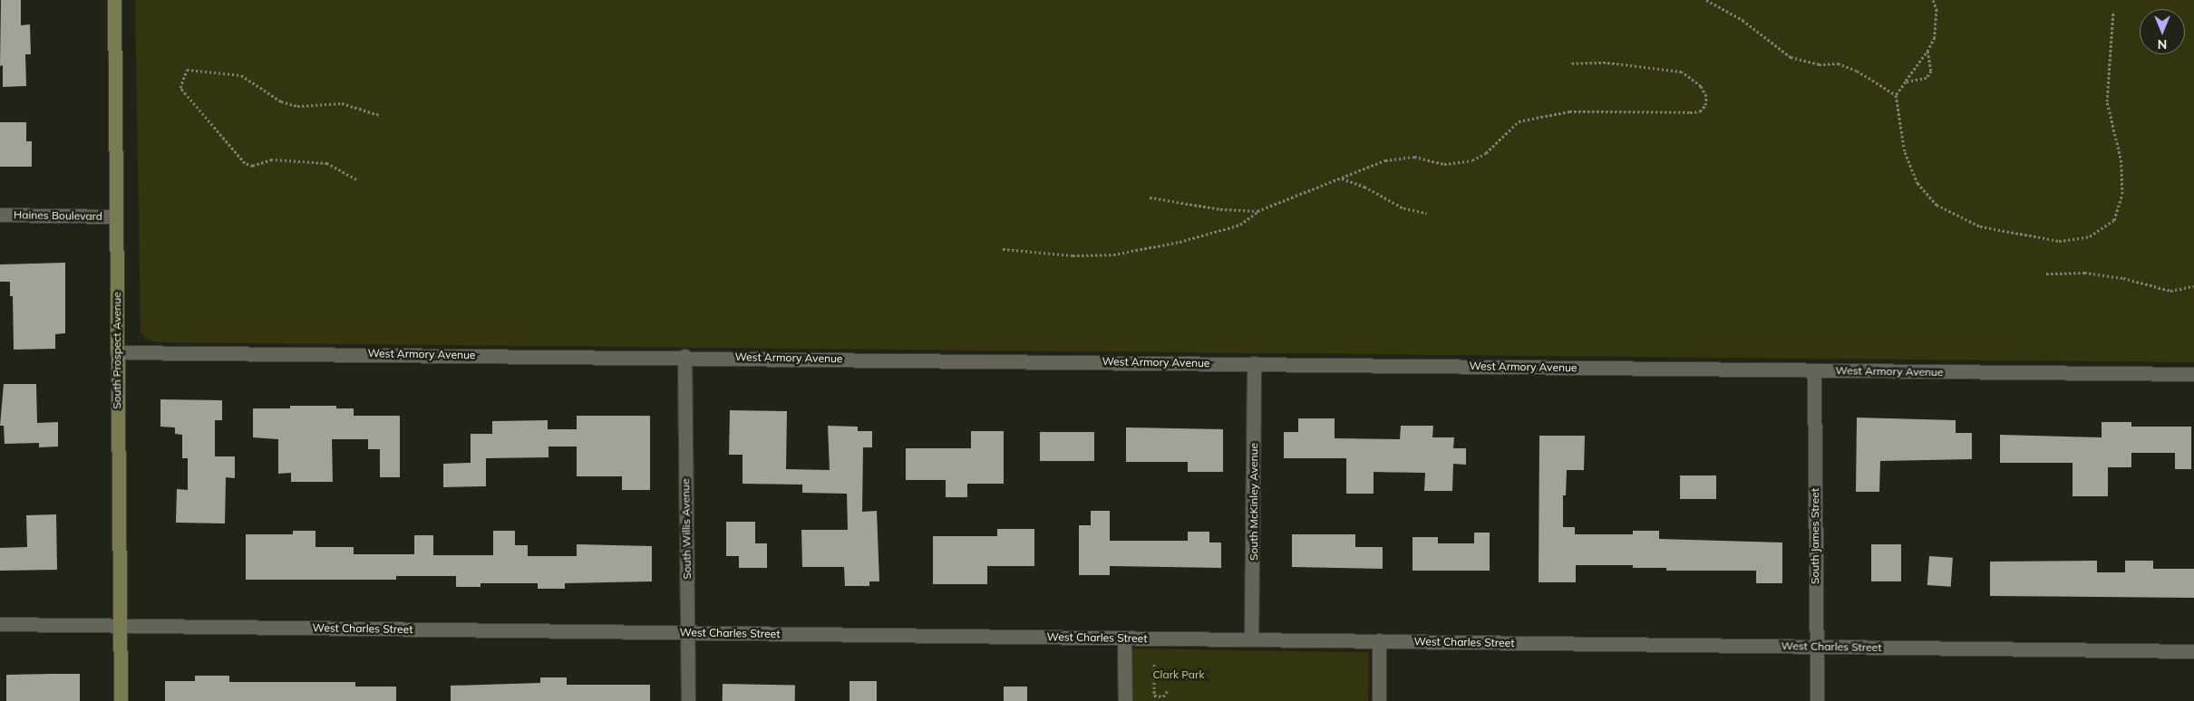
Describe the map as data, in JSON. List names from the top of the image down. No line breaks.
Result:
{"streets":{"main road":["South Prospect Avenue"],"street":["Haines Boulevard","West Armory Avenue","South McKinley Avenue","South Willis Avenue","South James Street","West Charles Street"]},"crossings":[["Haines Boulevard","South Prospect Avenue"],["South Prospect Avenue","West Armory Avenue"],["South Prospect Avenue","West Charles Street"],["West Armory Avenue","South McKinley Avenue"],["West Armory Avenue","South Willis Avenue"],["West Armory Avenue","South James Street"],["South McKinley Avenue","West Charles Street"],["South Willis Avenue","West Charles Street"],["South James Street","West Charles Street"]],"parks":["Clark Park"],"north":"bottom"}
